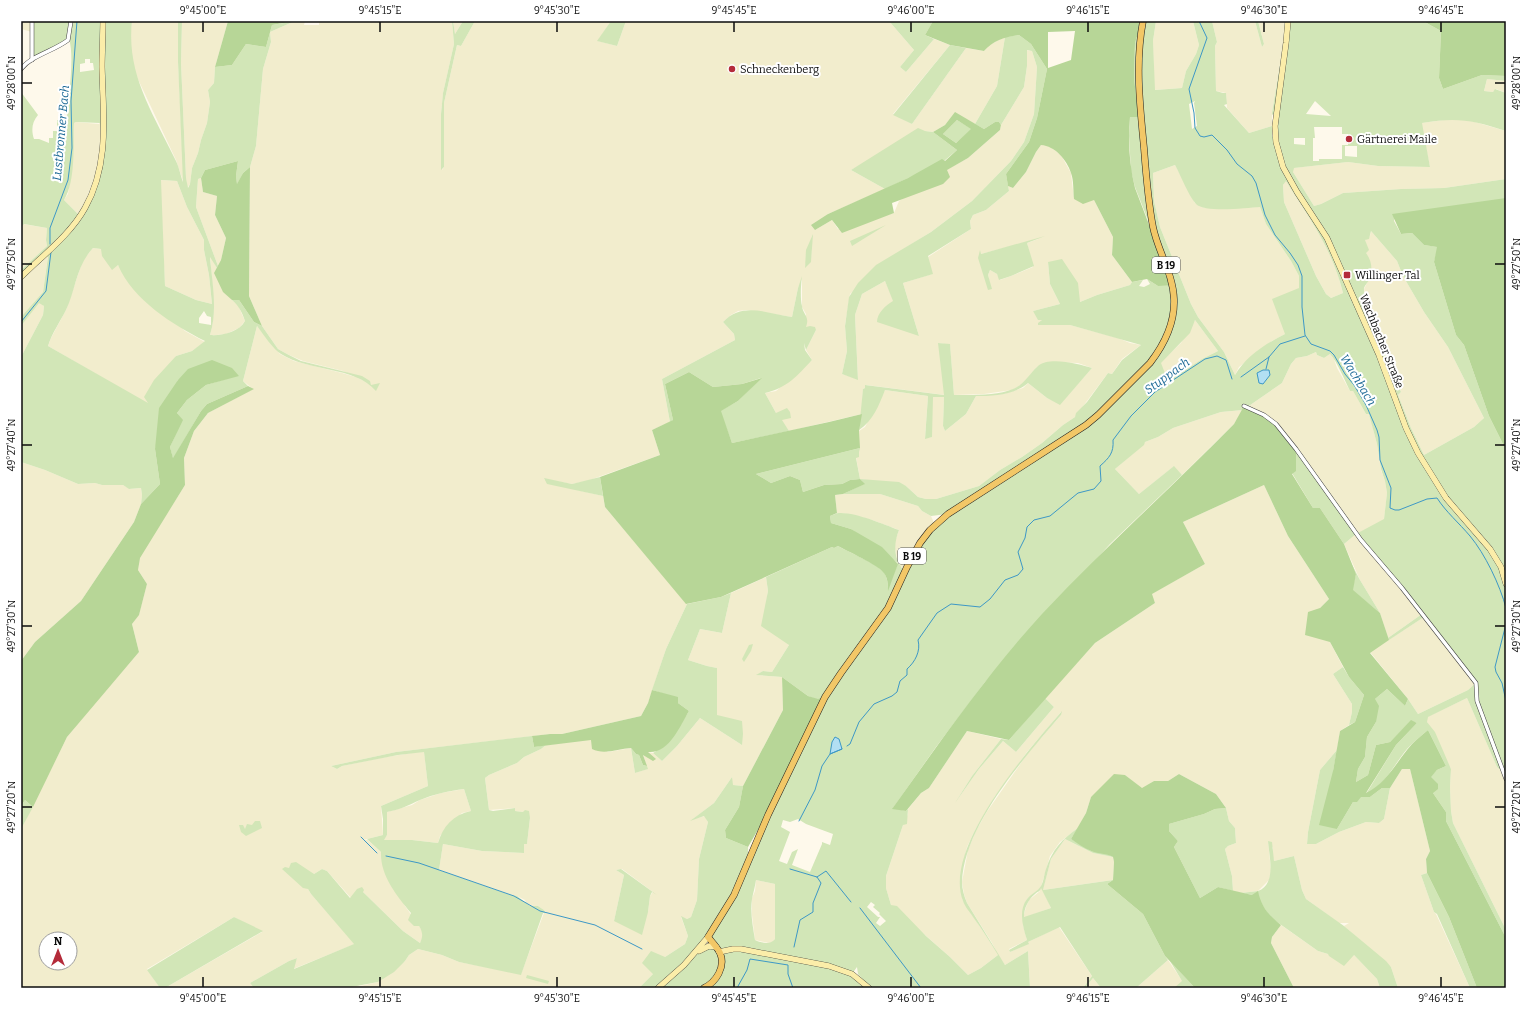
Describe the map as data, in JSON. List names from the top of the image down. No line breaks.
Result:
{"streets":{"main road":["B 19"],"street":["Wachbacher Straße"]},"water":["Lustbronner Bach","Stuppach","Wachbach"],"places":{"other":["Schneckenberg","Gärtnerei Maile"],"transit":["Willinger Tal"]},"north":"top","coordinates":["9°45'00\"E","9°45'15\"E","9°45'30\"E","9°45'45\"E","9°46'00\"E","9°46'15\"E","9°46'30\"E","9°46'45\"E","49°28'00\"N","49°27'50\"N","49°27'40\"N","49°27'30\"N","49°27'20\"N"]}
